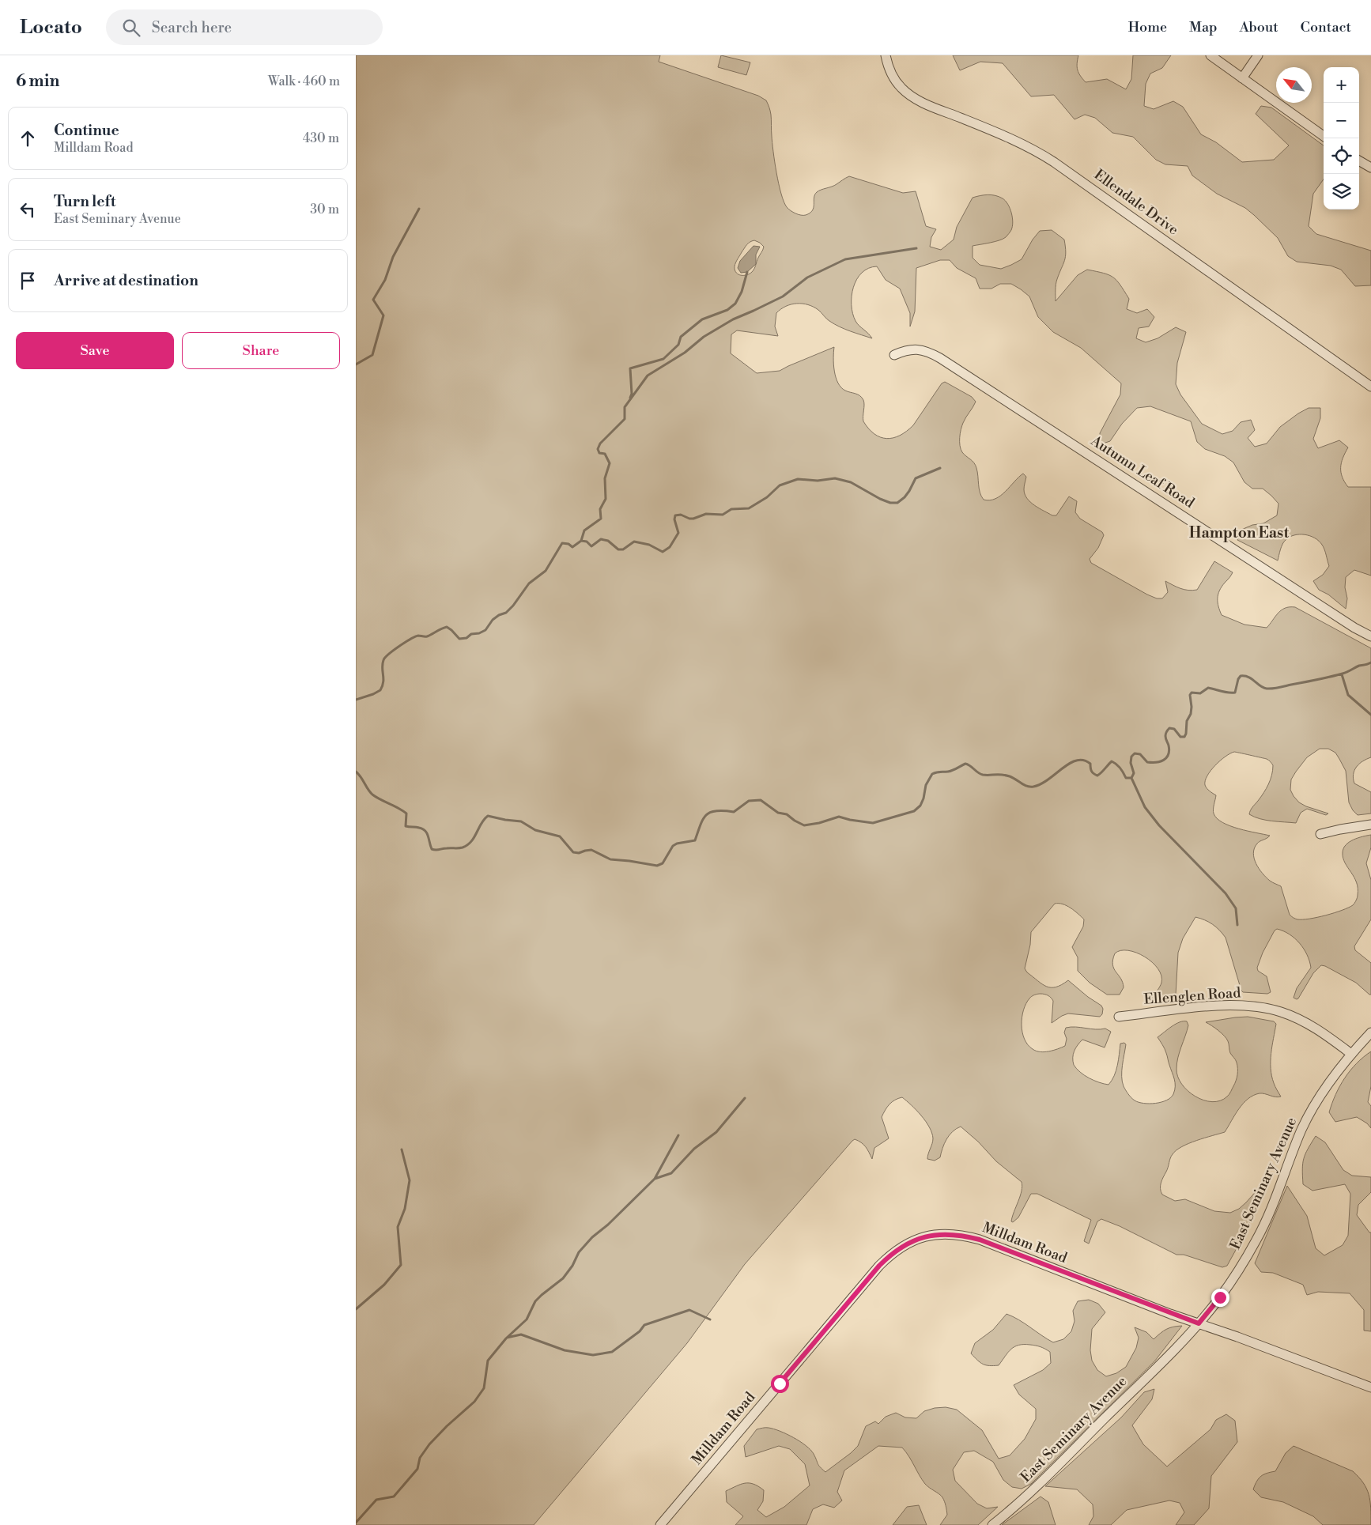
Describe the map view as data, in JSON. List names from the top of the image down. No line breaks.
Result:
{"streets":{"street":["Ellendale Drive","Autumn Leaf Road","Ellenglen Road","East Seminary Avenue","Milldam Road"]},"crossings":[["Ellenglen Road","East Seminary Avenue"],["East Seminary Avenue","Milldam Road"]],"districts":["Hampton East"],"north":"top left","page":{"header":"Locato","search":"Search here","nav":["Home","Map","About","Contact"],"heading":["6 min","Walk · 460 m"],"map_buttons":["+","−"],"list":[["Continue","Milldam Road","430 m"],["Turn left","East Seminary Avenue","30 m"],"Arrive at destination"],"buttons":["Save","Share"]}}
